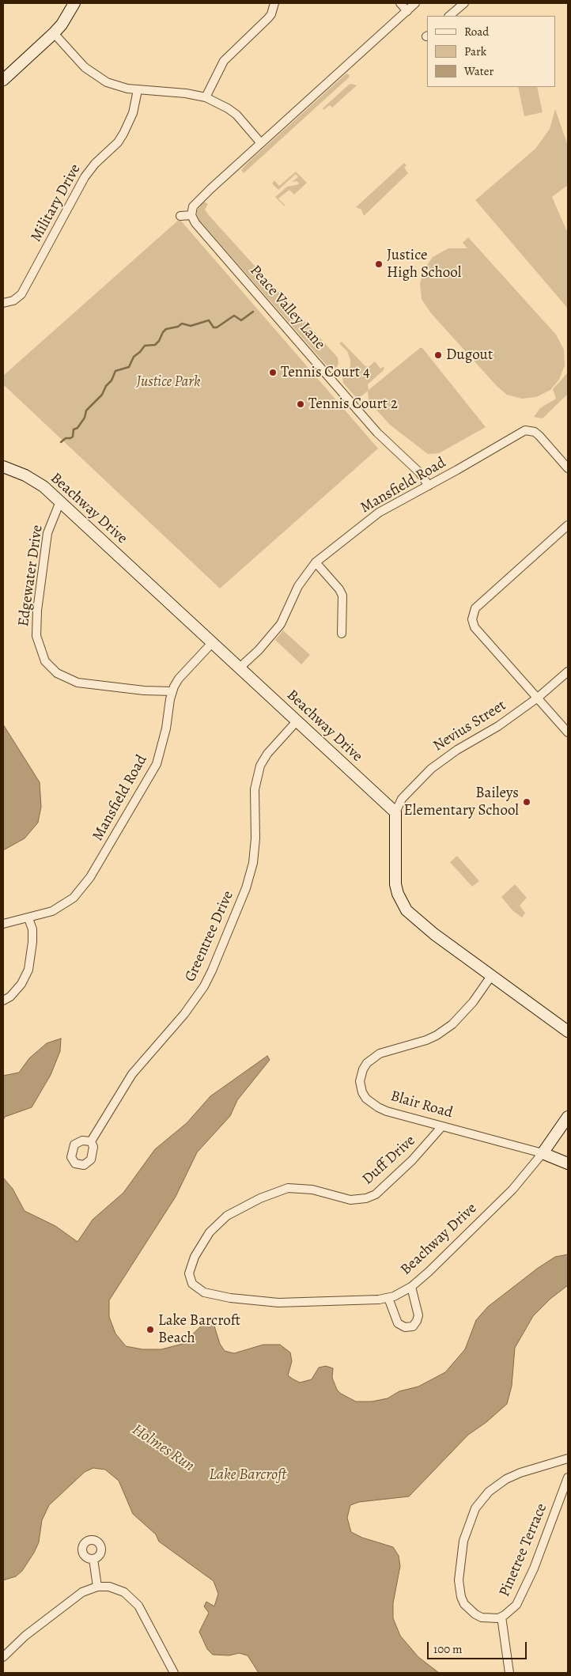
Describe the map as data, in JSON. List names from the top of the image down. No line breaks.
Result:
{"streets":{"street":["Military Drive","Peace Valley Lane","Mansfield Road","Beachway Drive","Edgewater Drive","Nevius Street","Greentree Drive","Blair Road","Duff Drive","Pinetree Terrace"]},"crossings":[["Peace Valley Lane","Mansfield Road"],["Mansfield Road","Beachway Drive"],["Mansfield Road","Edgewater Drive"],["Beachway Drive","Edgewater Drive"],["Beachway Drive","Nevius Street"],["Beachway Drive","Greentree Drive"],["Beachway Drive","Blair Road"],["Beachway Drive","Duff Drive"],["Blair Road","Duff Drive"]],"water":["Holmes Run","Lake Barcroft"],"parks":["Justice Park"],"places":["Justice High School","Dugout","Tennis Court 4","Tennis Court 2","Baileys Elementary School","Lake Barcroft Beach"],"legend":["Road","Park","Water"],"scale_bar":"100 m"}
